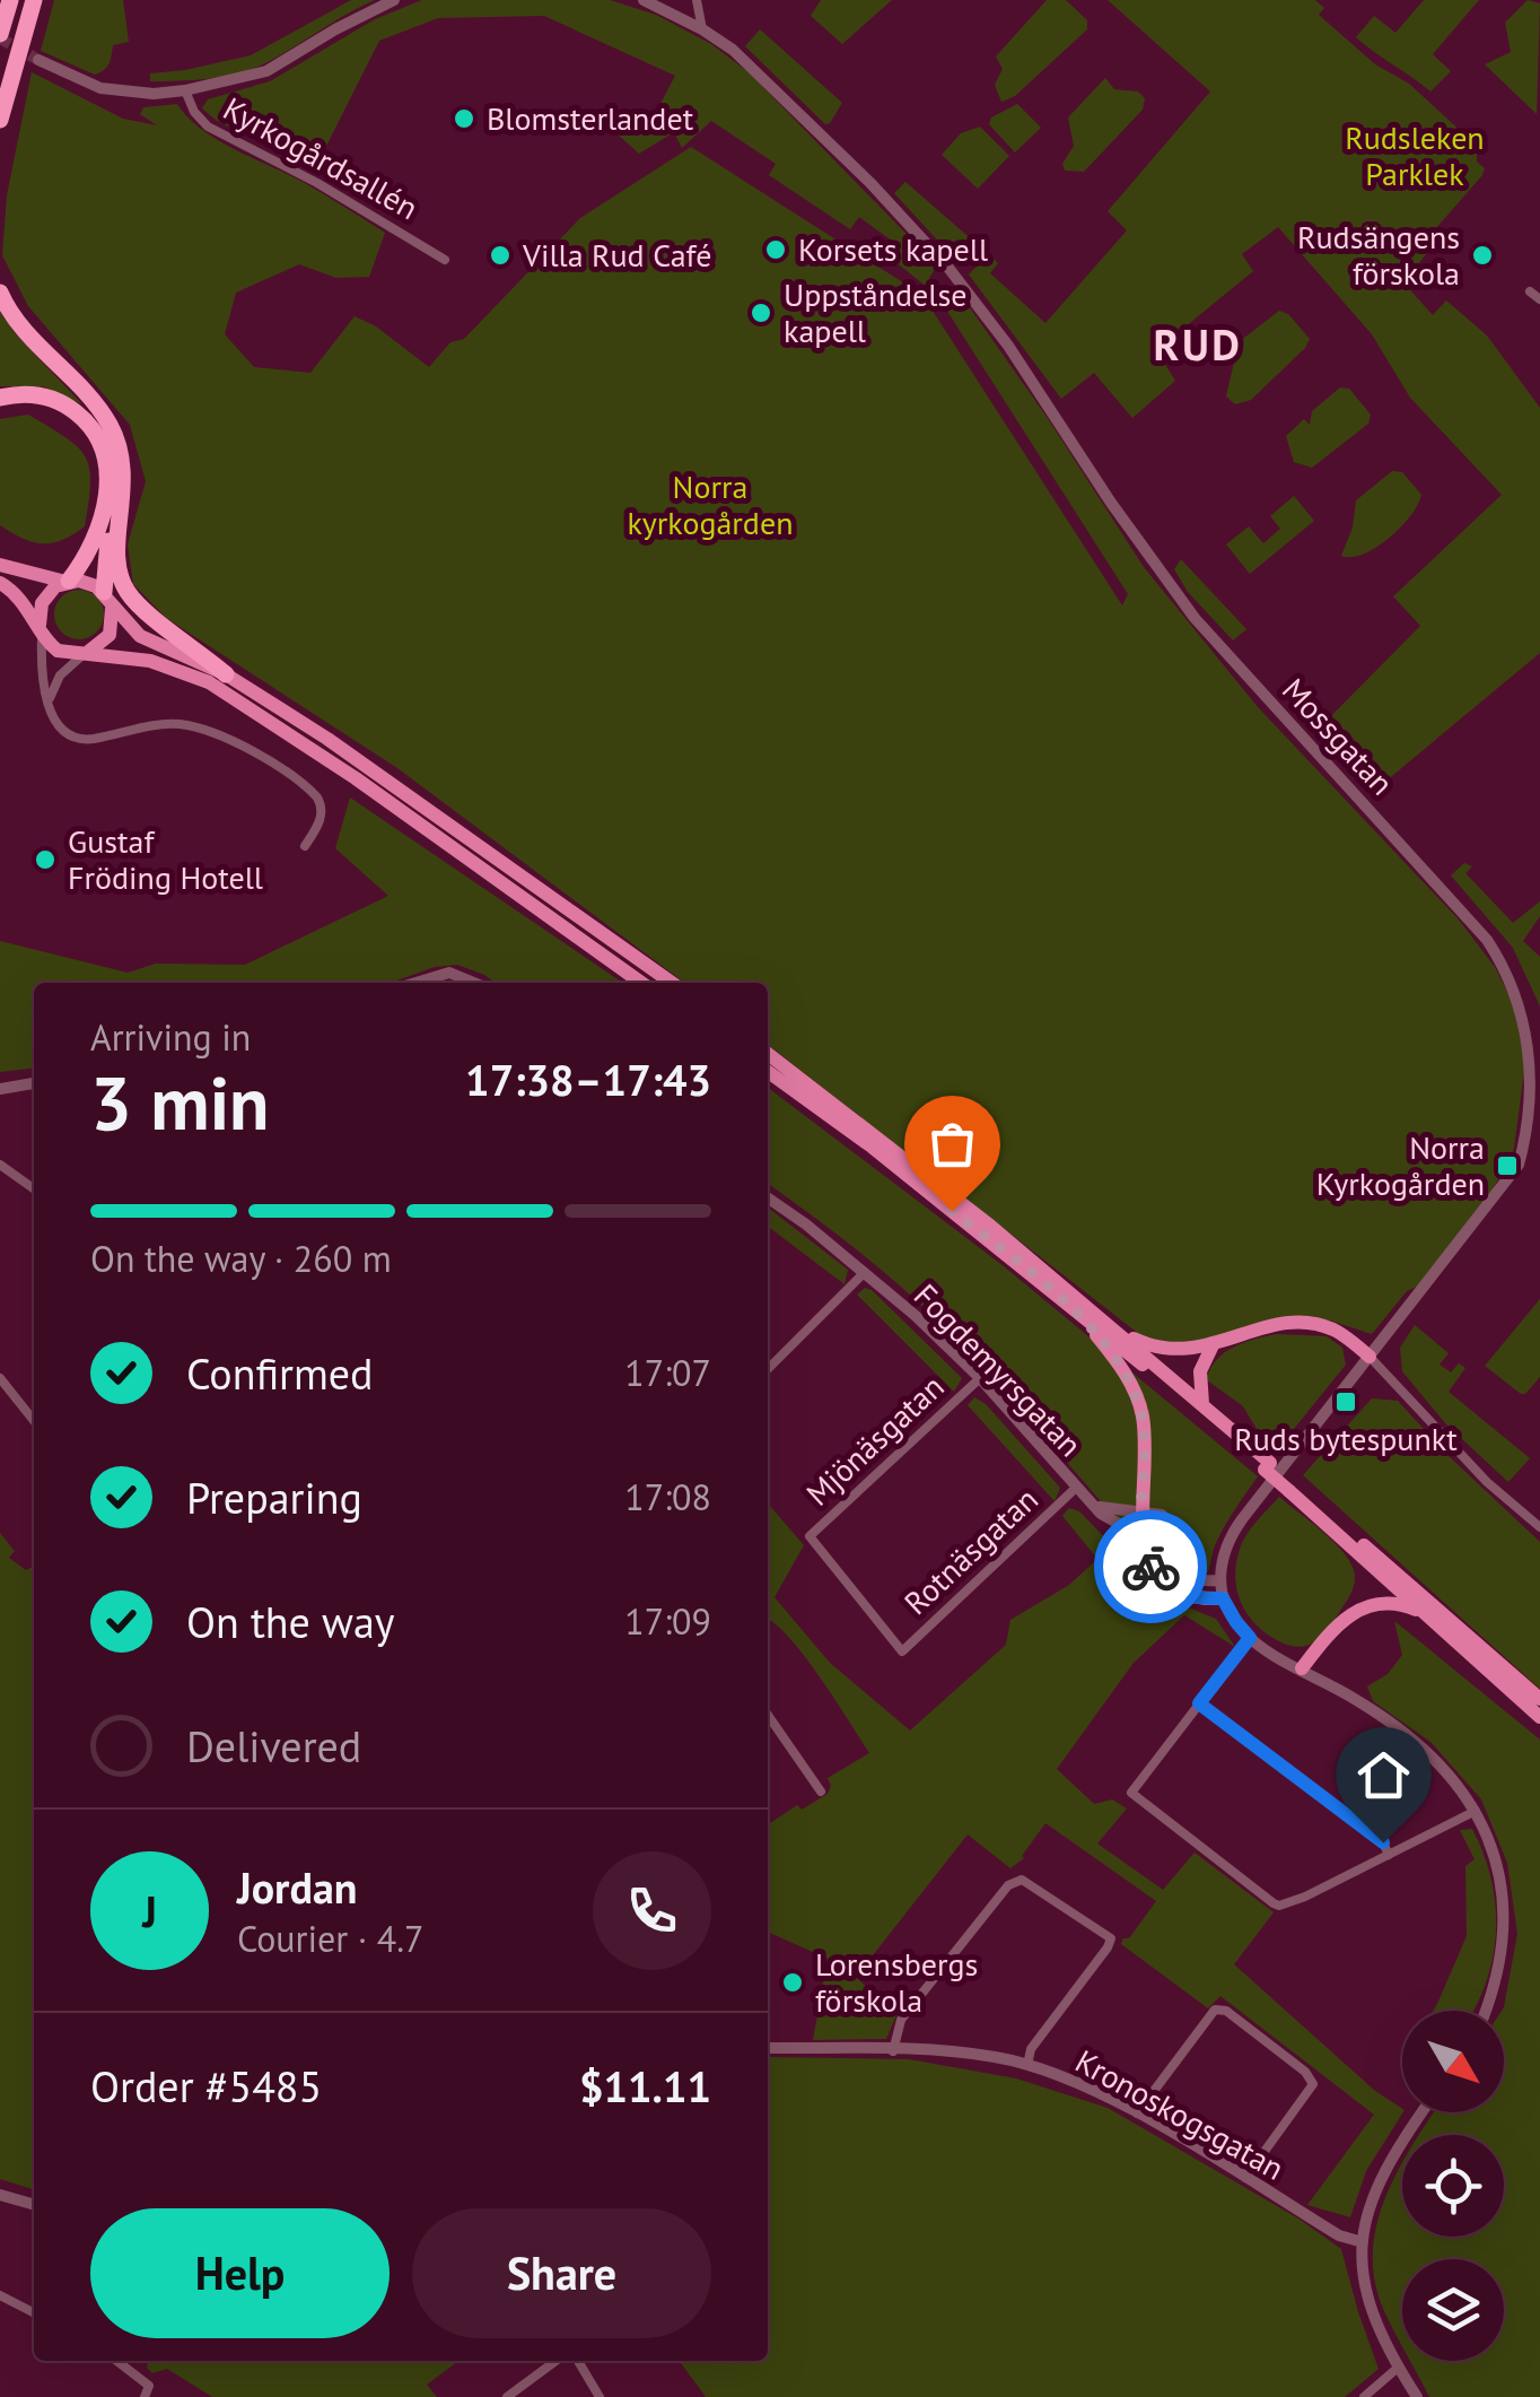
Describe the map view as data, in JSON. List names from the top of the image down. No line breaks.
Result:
{"streets":{"street":["Kyrkogårdsallén","Mossgatan","Fogdemyrsgatan","Mjönäsgatan","Rotnäsgatan","Kronoskogsgatan"]},"crossings":[["Fogdemyrsgatan","Mjönäsgatan"],["Fogdemyrsgatan","Rotnäsgatan"],["Mjönäsgatan","Rotnäsgatan"]],"districts":["RUD"],"parks":["Rudsleken Parklek","Norra kyrkogården"],"places":{"other":["Blomsterlandet","Korsets kapell","Villa Rud Café","Rudsängens förskola","Uppståndelse kapell","Gustaf Fröding Hotell","Lorensbergs förskola"],"transit":["Norra Kyrkogården","Ruds bytespunkt"]},"north":"bottom right","page":{"heading":["3 min","Arriving in","17:38–17:43"],"panel":["Jordan","Courier · 4.7","Order #5485","$11.11"],"bar":"On the way · 260 m","list":[["Confirmed","17:07"],["Preparing","17:08"],["On the way","17:09"],"Delivered"],"round":"J","buttons":["Help","Share"]}}
